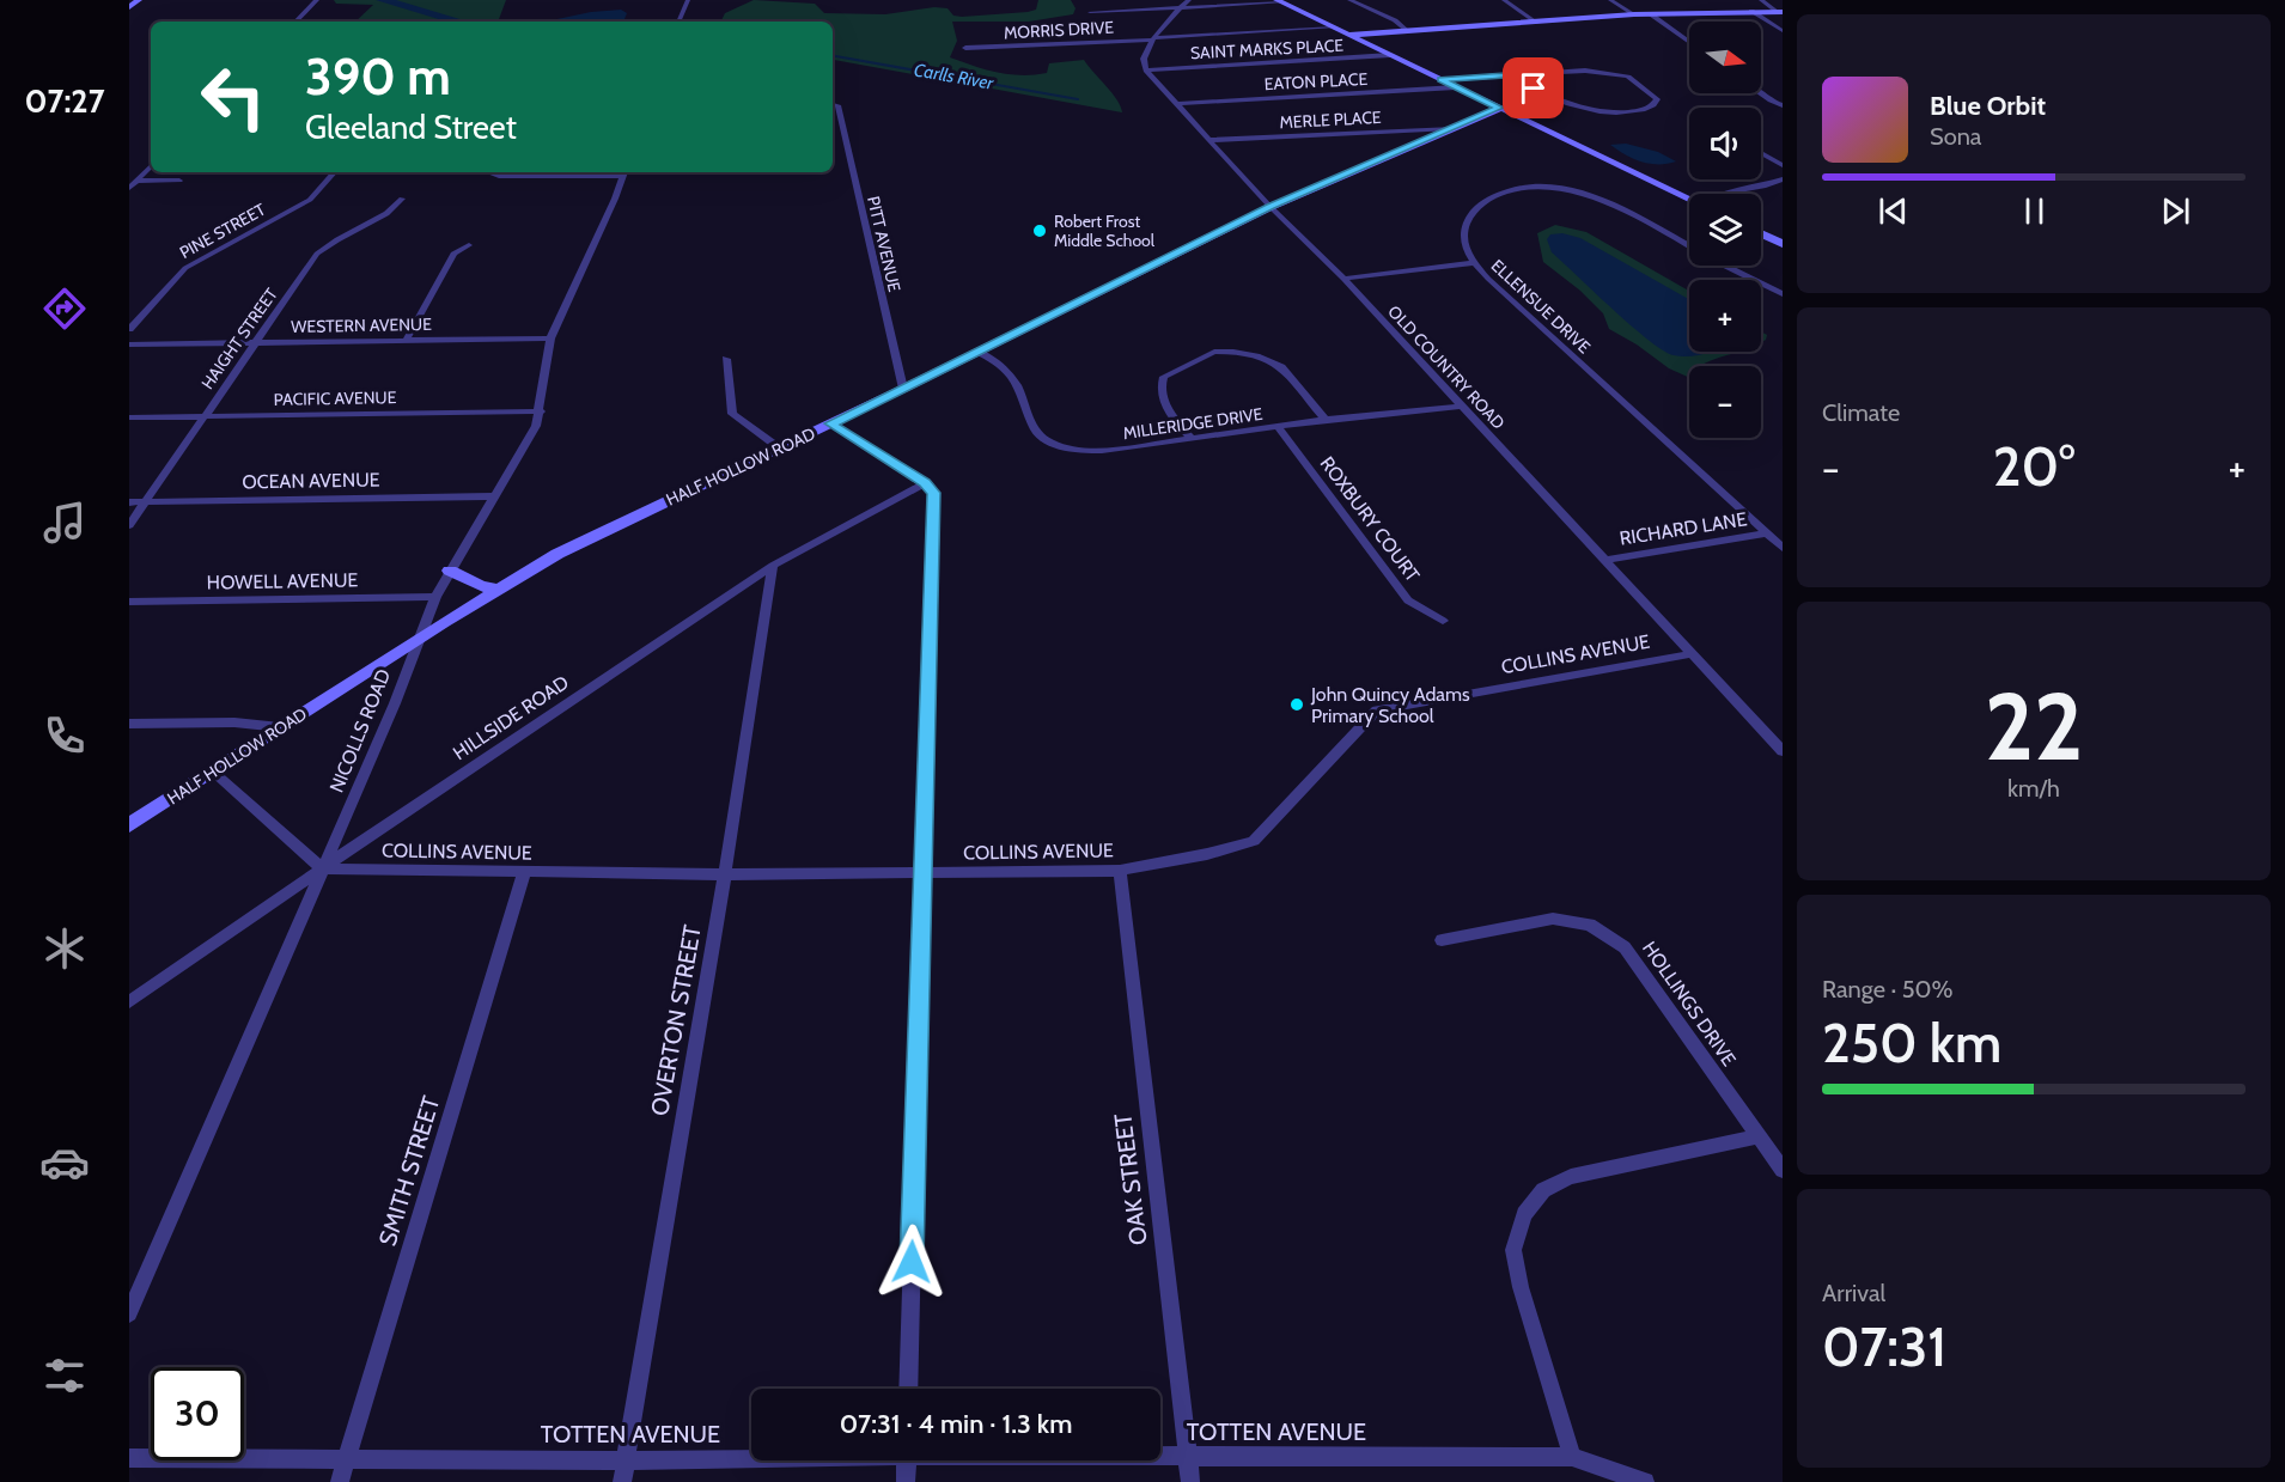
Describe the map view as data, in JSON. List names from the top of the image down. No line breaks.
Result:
{"streets":{"street":["MORRIS DRIVE","SAINT MARKS PLACE","EATON PLACE","MERLE PLACE","PINE STREET","PITT AVENUE","ELLENSUE DRIVE","WESTERN AVENUE","HAIGHT STREET","OLD COUNTRY ROAD","PACIFIC AVENUE","MILLERIDGE DRIVE","HALF HOLLOW ROAD","OCEAN AVENUE","ROXBURY COURT","RICHARD LANE","HOWELL AVENUE","COLLINS AVENUE","HILLSIDE ROAD","NICOLLS ROAD","HOLLINGS DRIVE","OVERTON STREET","SMITH STREET","OAK STREET","TOTTEN AVENUE"]},"crossings":[["SAINT MARKS PLACE","OLD COUNTRY ROAD"],["EATON PLACE","OLD COUNTRY ROAD"],["MERLE PLACE","OLD COUNTRY ROAD"],["MERLE PLACE","HALF HOLLOW ROAD"],["PITT AVENUE","HALF HOLLOW ROAD"],["ELLENSUE DRIVE","RICHARD LANE"],["WESTERN AVENUE","HAIGHT STREET"],["WESTERN AVENUE","NICOLLS ROAD"],["HAIGHT STREET","PACIFIC AVENUE"],["HAIGHT STREET","OCEAN AVENUE"],["OLD COUNTRY ROAD","MILLERIDGE DRIVE"],["OLD COUNTRY ROAD","HALF HOLLOW ROAD"],["OLD COUNTRY ROAD","RICHARD LANE"],["OLD COUNTRY ROAD","COLLINS AVENUE"],["PACIFIC AVENUE","NICOLLS ROAD"],["MILLERIDGE DRIVE","HALF HOLLOW ROAD"],["MILLERIDGE DRIVE","ROXBURY COURT"],["HALF HOLLOW ROAD","NICOLLS ROAD"],["OCEAN AVENUE","NICOLLS ROAD"],["HOWELL AVENUE","NICOLLS ROAD"],["COLLINS AVENUE","HILLSIDE ROAD"],["COLLINS AVENUE","NICOLLS ROAD"],["COLLINS AVENUE","OVERTON STREET"],["COLLINS AVENUE","SMITH STREET"],["COLLINS AVENUE","OAK STREET"],["HILLSIDE ROAD","NICOLLS ROAD"],["HILLSIDE ROAD","OVERTON STREET"],["OVERTON STREET","TOTTEN AVENUE"],["SMITH STREET","TOTTEN AVENUE"],["OAK STREET","TOTTEN AVENUE"]],"water":["Carlls River"],"places":["Robert Frost Middle School","John Quincy Adams Primary School"],"north":"right","page":{"tabs":"07:27","map_buttons":["+","−"],"turn":["390 m","Gleeland Street"],"song":["Blue Orbit","Sona"],"tile":["Climate",["22","km/h"],["Range · 50%","250 km"],["Arrival","07:31"]],"heat":["−","20°","+"],"limit":"30","trip":"07:31 · 4 min · 1.3 km"}}
